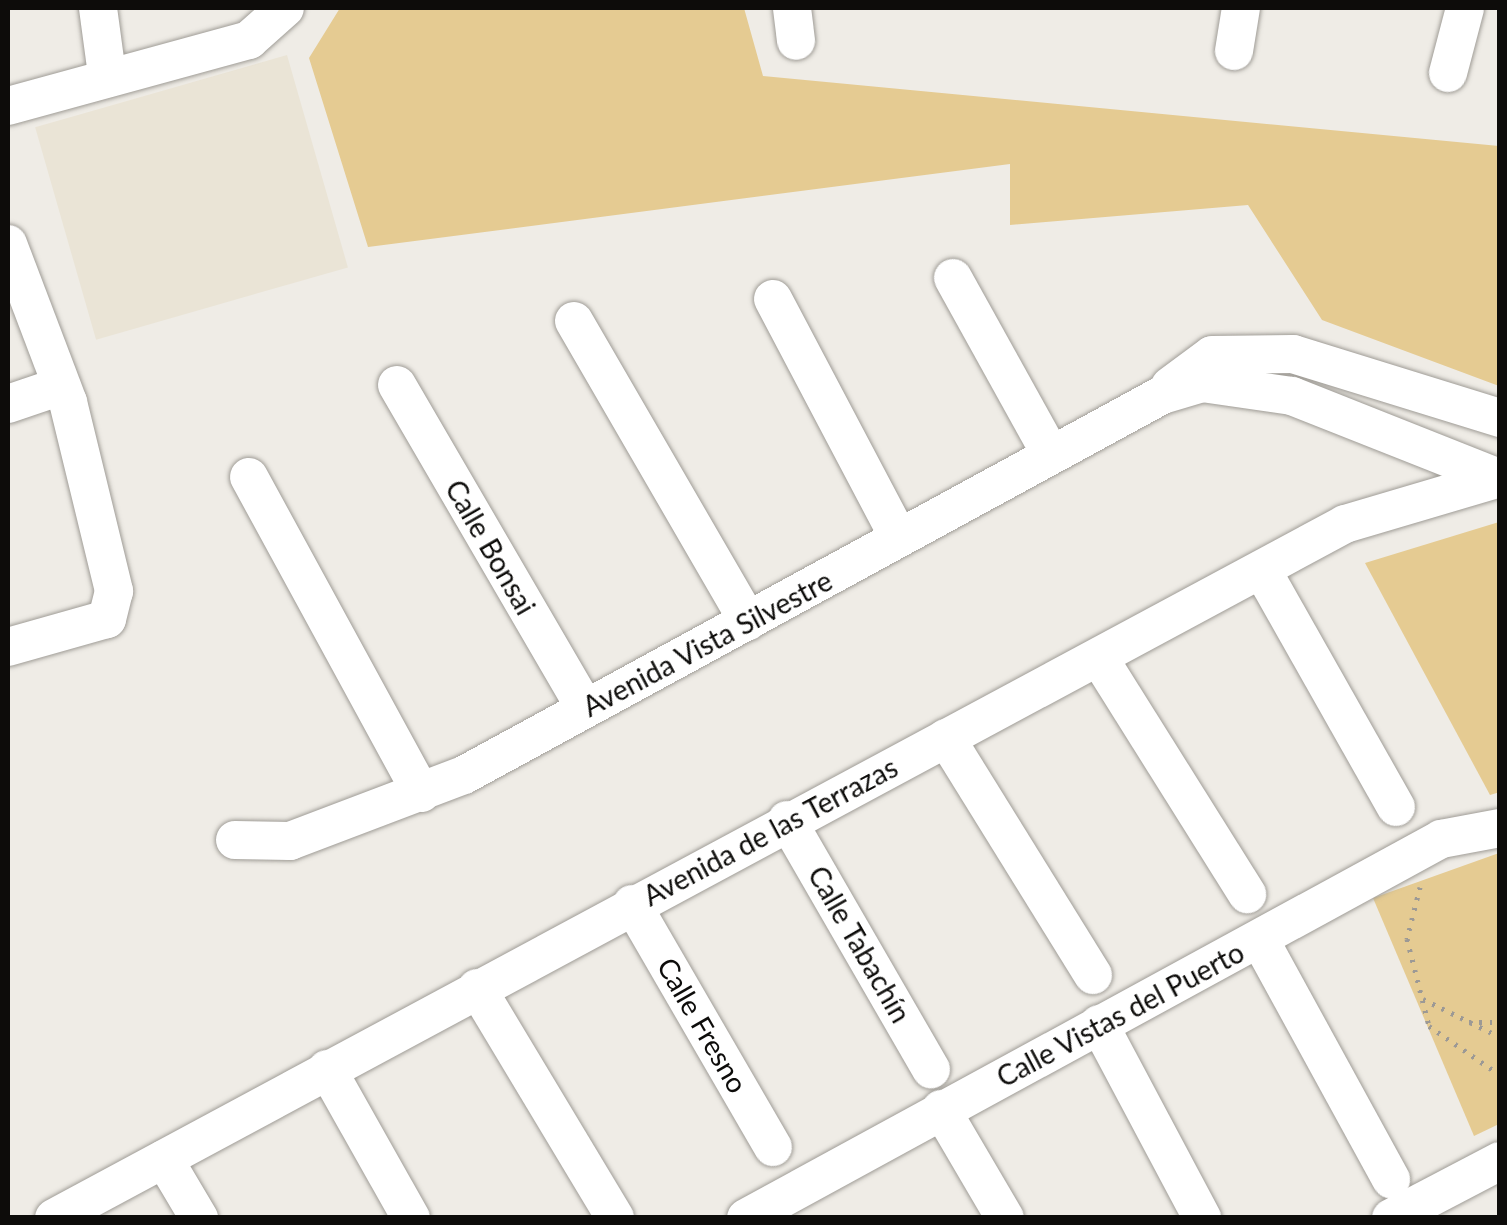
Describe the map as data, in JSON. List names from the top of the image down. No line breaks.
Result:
{"streets":{"street":["Calle Bonsai","Avenida Vista Silvestre","Avenida de las Terrazas","Calle Tabachín","Calle Vistas del Puerto","Calle Fresno"]},"crossings":[["Calle Bonsai","Avenida Vista Silvestre"],["Avenida Vista Silvestre","Avenida de las Terrazas"],["Avenida de las Terrazas","Calle Tabachín"],["Avenida de las Terrazas","Calle Fresno"]]}
